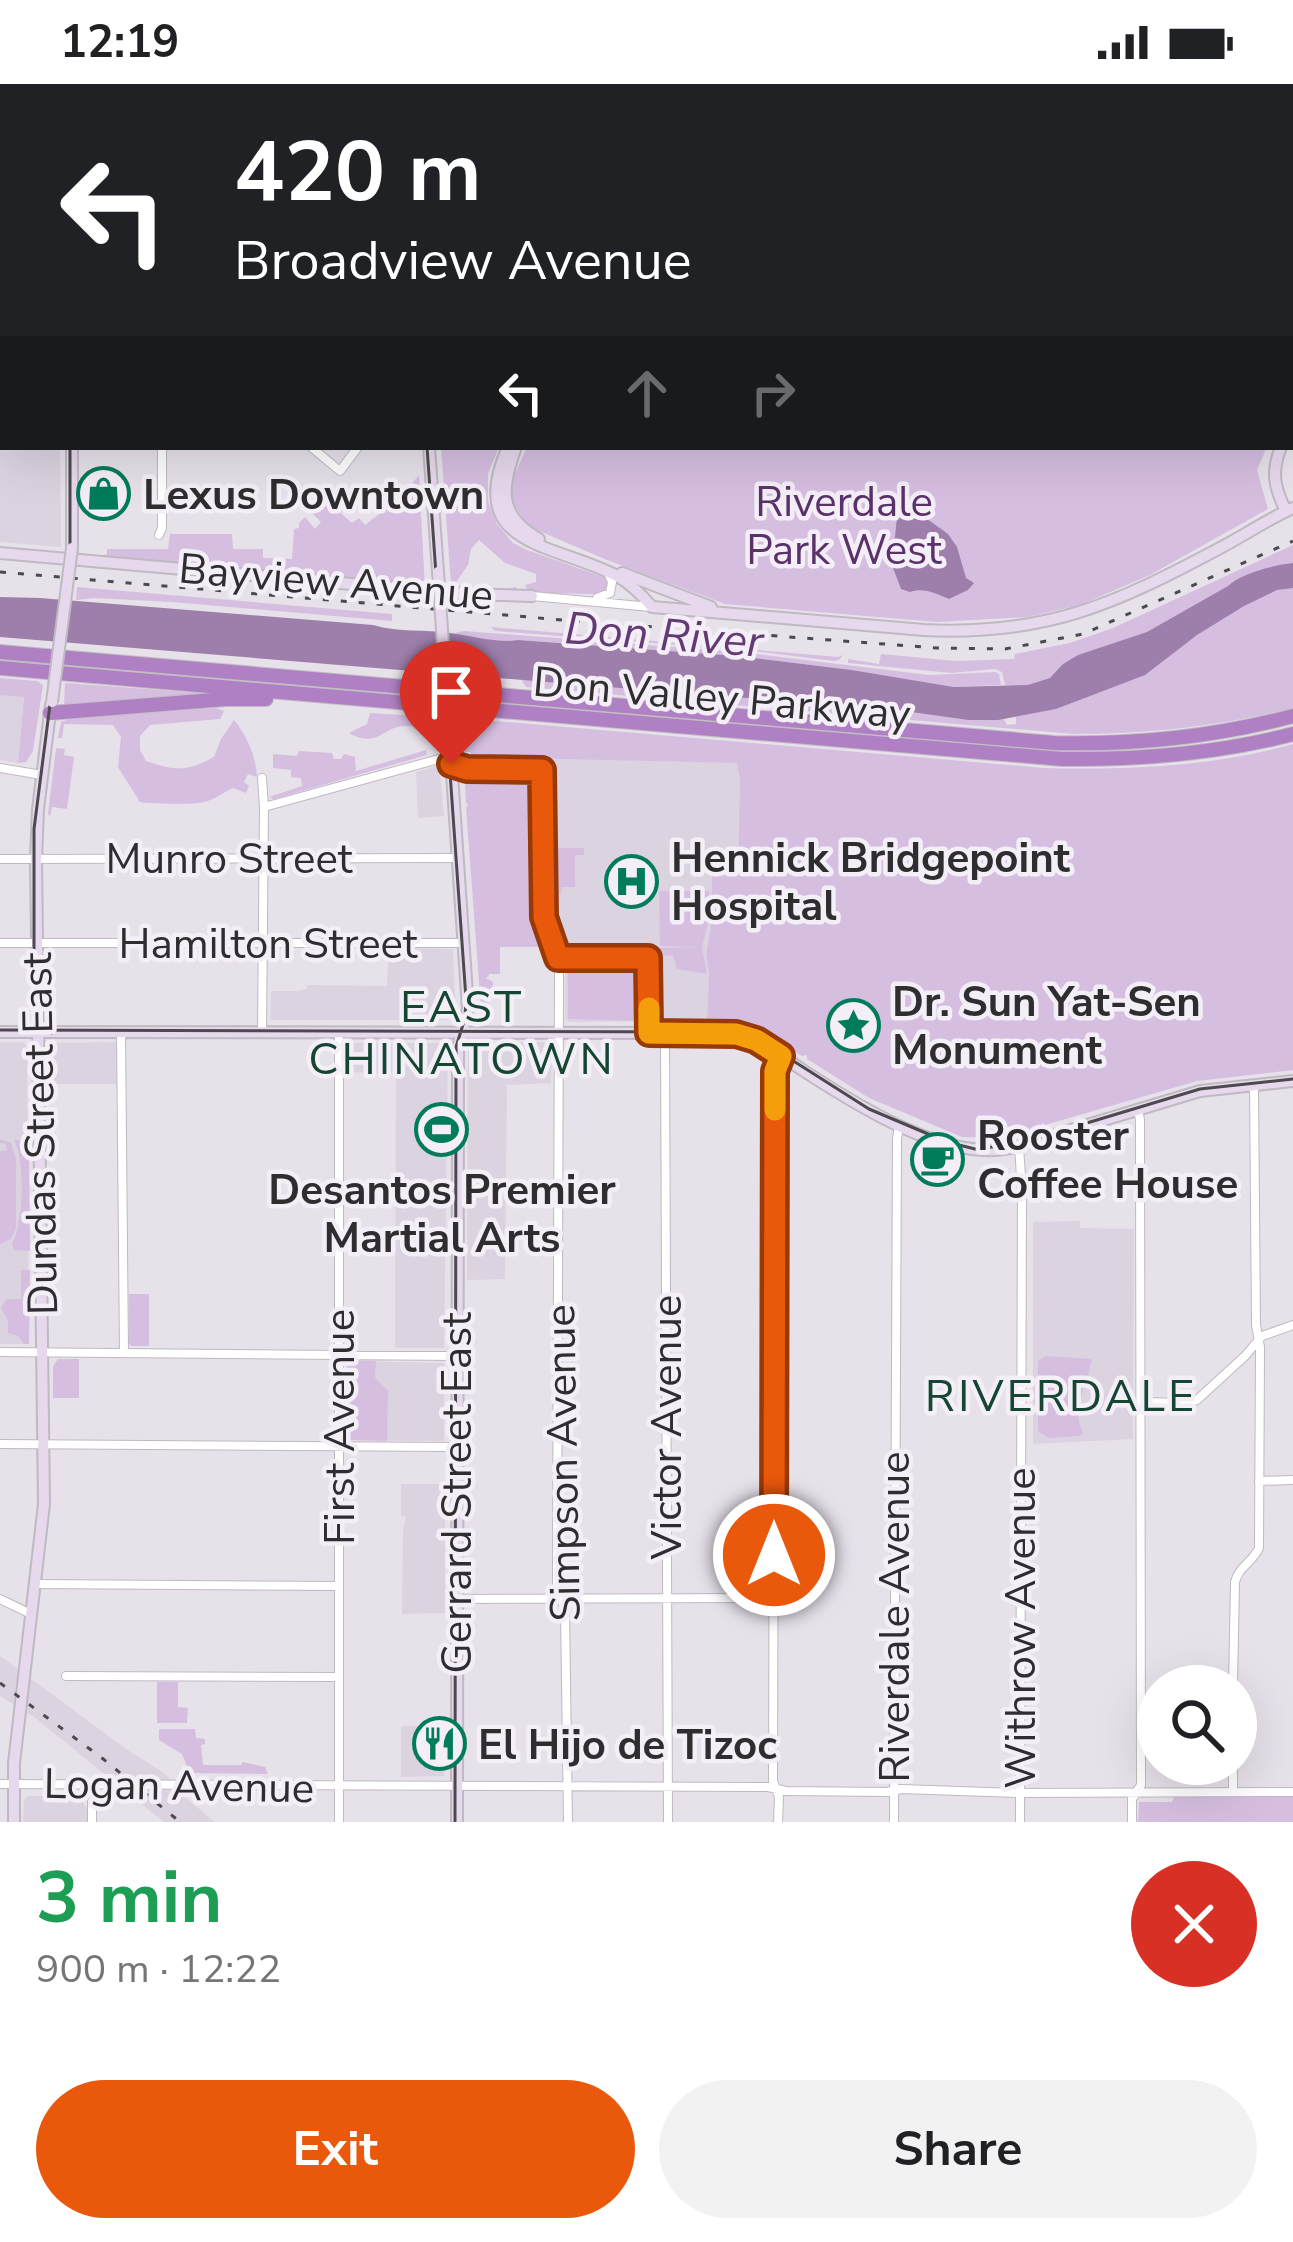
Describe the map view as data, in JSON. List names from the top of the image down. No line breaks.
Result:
{"streets":{"highway":["Don Valley Parkway"],"main road":["Bayview Avenue","Dundas Street East","Gerrard Street East"],"street":["Munro Street","Hamilton Street","First Avenue","Victor Avenue","Simpson Avenue","Riverdale Avenue","Withrow Avenue","Logan Avenue"]},"crossings":[["Munro Street","Dundas Street East"],["Munro Street","Gerrard Street East"],["Hamilton Street","Dundas Street East"],["Hamilton Street","Gerrard Street East"],["Dundas Street East","Logan Avenue"],["First Avenue","Logan Avenue"],["Victor Avenue","Logan Avenue"],["Simpson Avenue","Gerrard Street East"],["Simpson Avenue","Logan Avenue"],["Gerrard Street East","Logan Avenue"],["Riverdale Avenue","Logan Avenue"],["Withrow Avenue","Logan Avenue"]],"districts":["EAST CHINATOWN","RIVERDALE"],"water":["Don River"],"parks":["Riverdale Park West"],"places":{"shop":["Lexus Downtown"],"hospital":["Hennick Bridgepoint Hospital"],"place":["Dr. Sun Yat-Sen Monument"],"sports":["Desantos Premier Martial Arts"],"cafe":["Rooster Coffee House"],"restaurant":["El Hijo de Tizoc"]},"page":{"status":"12:19","turn":["420 m","Broadview Avenue"],"heading":["3 min","900 m · 12:22"],"buttons":["Exit","Share"]}}
